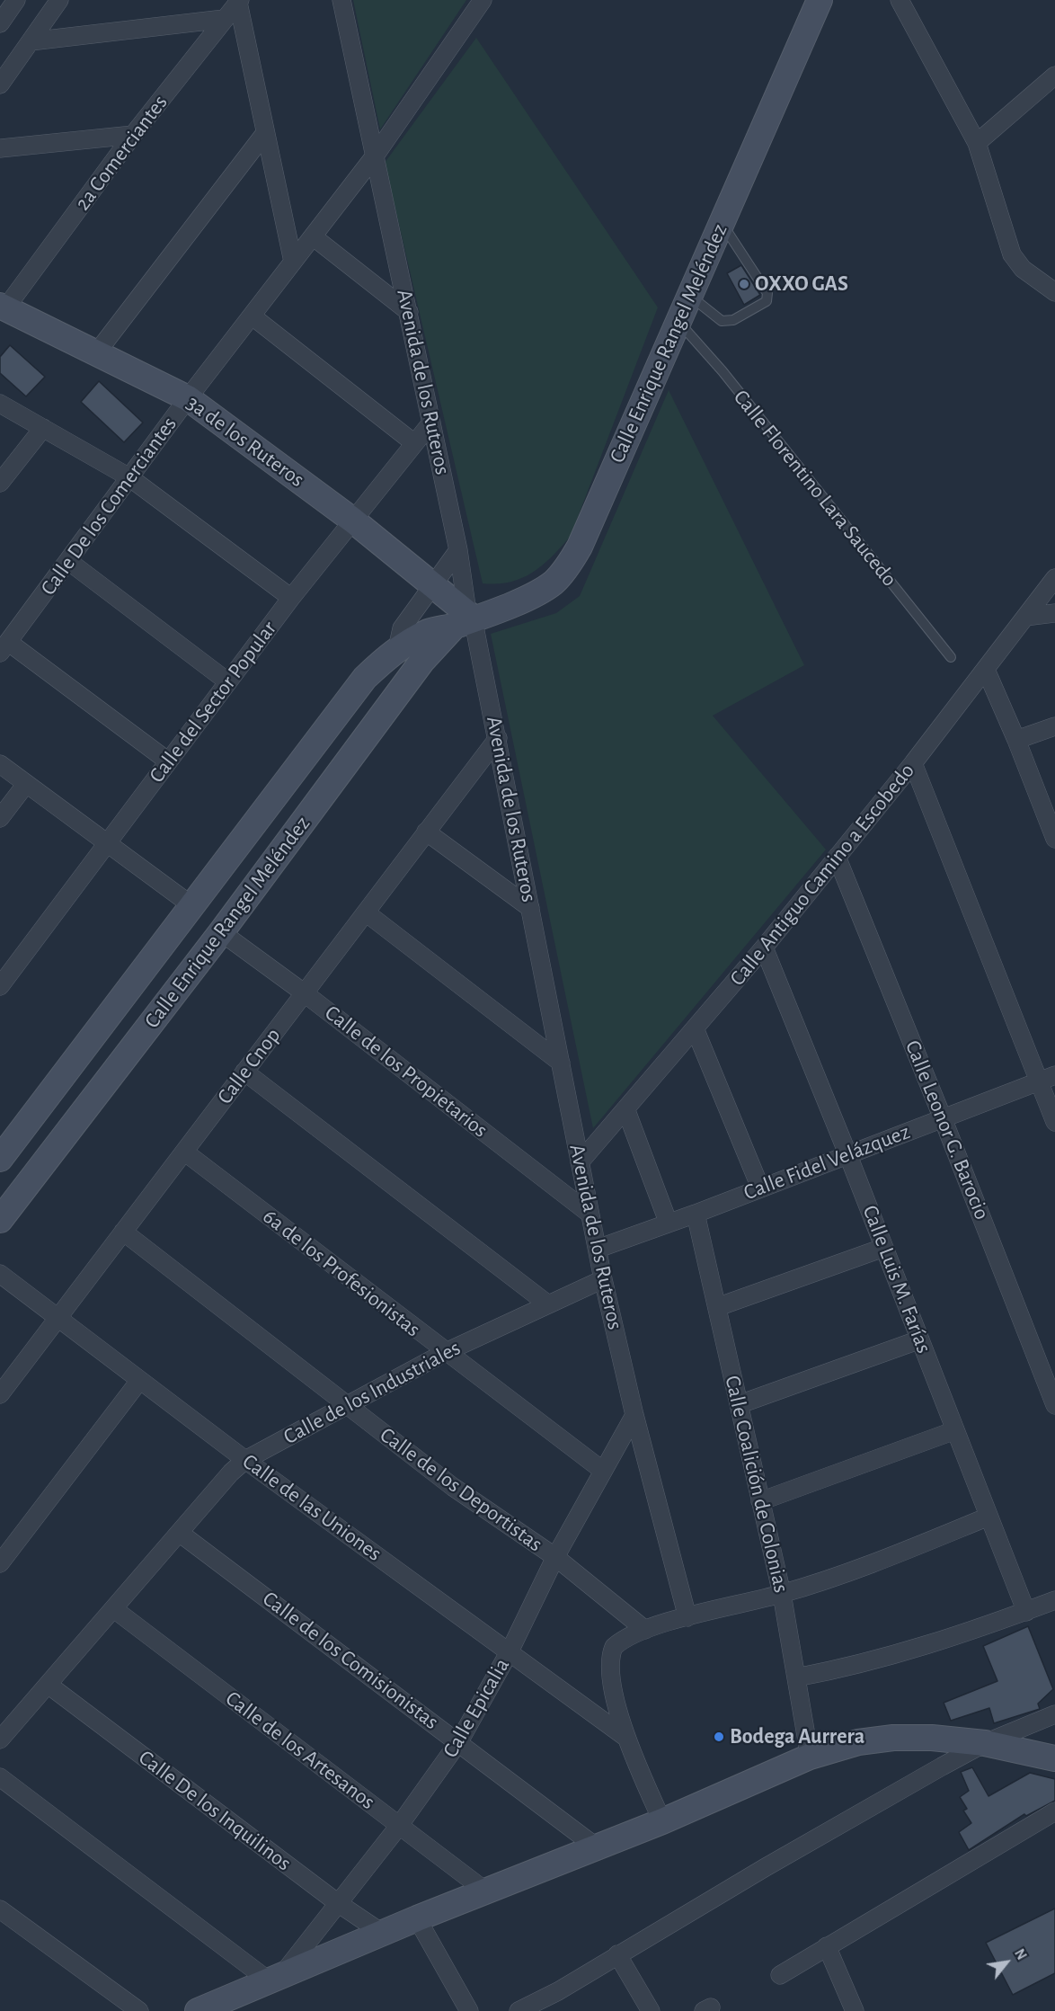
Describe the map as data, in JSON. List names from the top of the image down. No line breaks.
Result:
{"streets":{"street":["2a Comerciantes","Calle Enrique Rangel Meléndez","Avenida de los Ruteros","3a de los Ruteros","Calle De los Comerciantes","Calle del Sector Popular","Calle Antiguo Camino a Escobedo","Calle Cnop","Calle de los Propietarios","Calle Leonor G. Barocio","Calle Fidel Velázquez","6a de los Profesionistas","Calle Luis M. Farías","Calle de los Industriales","Calle Coalición de Colonias","Calle de los Deportistas","Calle de las Uniones","Calle de los Comisionistas","Calle Epicalia","Calle de los Artesanos","Calle De los Inquilinos"],"lane":["Calle Florentino Lara Saucedo"]},"crossings":[["2a Comerciantes","3a de los Ruteros"],["Calle Enrique Rangel Meléndez","Avenida de los Ruteros"],["Calle Enrique Rangel Meléndez","3a de los Ruteros"],["Calle Enrique Rangel Meléndez","Calle Florentino Lara Saucedo"],["Calle Enrique Rangel Meléndez","Calle de los Propietarios"],["Avenida de los Ruteros","3a de los Ruteros"],["Avenida de los Ruteros","Calle De los Comerciantes"],["Avenida de los Ruteros","Calle del Sector Popular"],["Avenida de los Ruteros","Calle Antiguo Camino a Escobedo"],["Avenida de los Ruteros","Calle Cnop"],["Avenida de los Ruteros","Calle de los Propietarios"],["Avenida de los Ruteros","Calle Fidel Velázquez"],["Avenida de los Ruteros","Calle de los Industriales"],["Avenida de los Ruteros","Calle Epicalia"],["3a de los Ruteros","Calle De los Comerciantes"],["3a de los Ruteros","Calle del Sector Popular"],["Calle Antiguo Camino a Escobedo","Calle Leonor G. Barocio"],["Calle Antiguo Camino a Escobedo","Calle Luis M. Farías"],["Calle Cnop","Calle de los Propietarios"],["Calle Cnop","6a de los Profesionistas"],["Calle Cnop","Calle de los Deportistas"],["Calle Cnop","Calle de las Uniones"],["Calle Leonor G. Barocio","Calle Fidel Velázquez"],["Calle Fidel Velázquez","Calle Luis M. Farías"],["Calle Fidel Velázquez","Calle Coalición de Colonias"],["6a de los Profesionistas","Calle de los Industriales"],["6a de los Profesionistas","Calle Epicalia"],["Calle de los Industriales","Calle de los Deportistas"],["Calle de los Industriales","Calle de las Uniones"],["Calle de los Industriales","Calle de los Comisionistas"],["Calle de los Industriales","Calle de los Artesanos"],["Calle de los Industriales","Calle De los Inquilinos"],["Calle Coalición de Colonias","Calle Epicalia"],["Calle de los Deportistas","Calle Epicalia"],["Calle de las Uniones","Calle Epicalia"],["Calle de los Comisionistas","Calle Epicalia"],["Calle Epicalia","Calle de los Artesanos"],["Calle Epicalia","Calle De los Inquilinos"]],"places":["OXXO GAS","Bodega Aurrera"],"north":"top right"}
